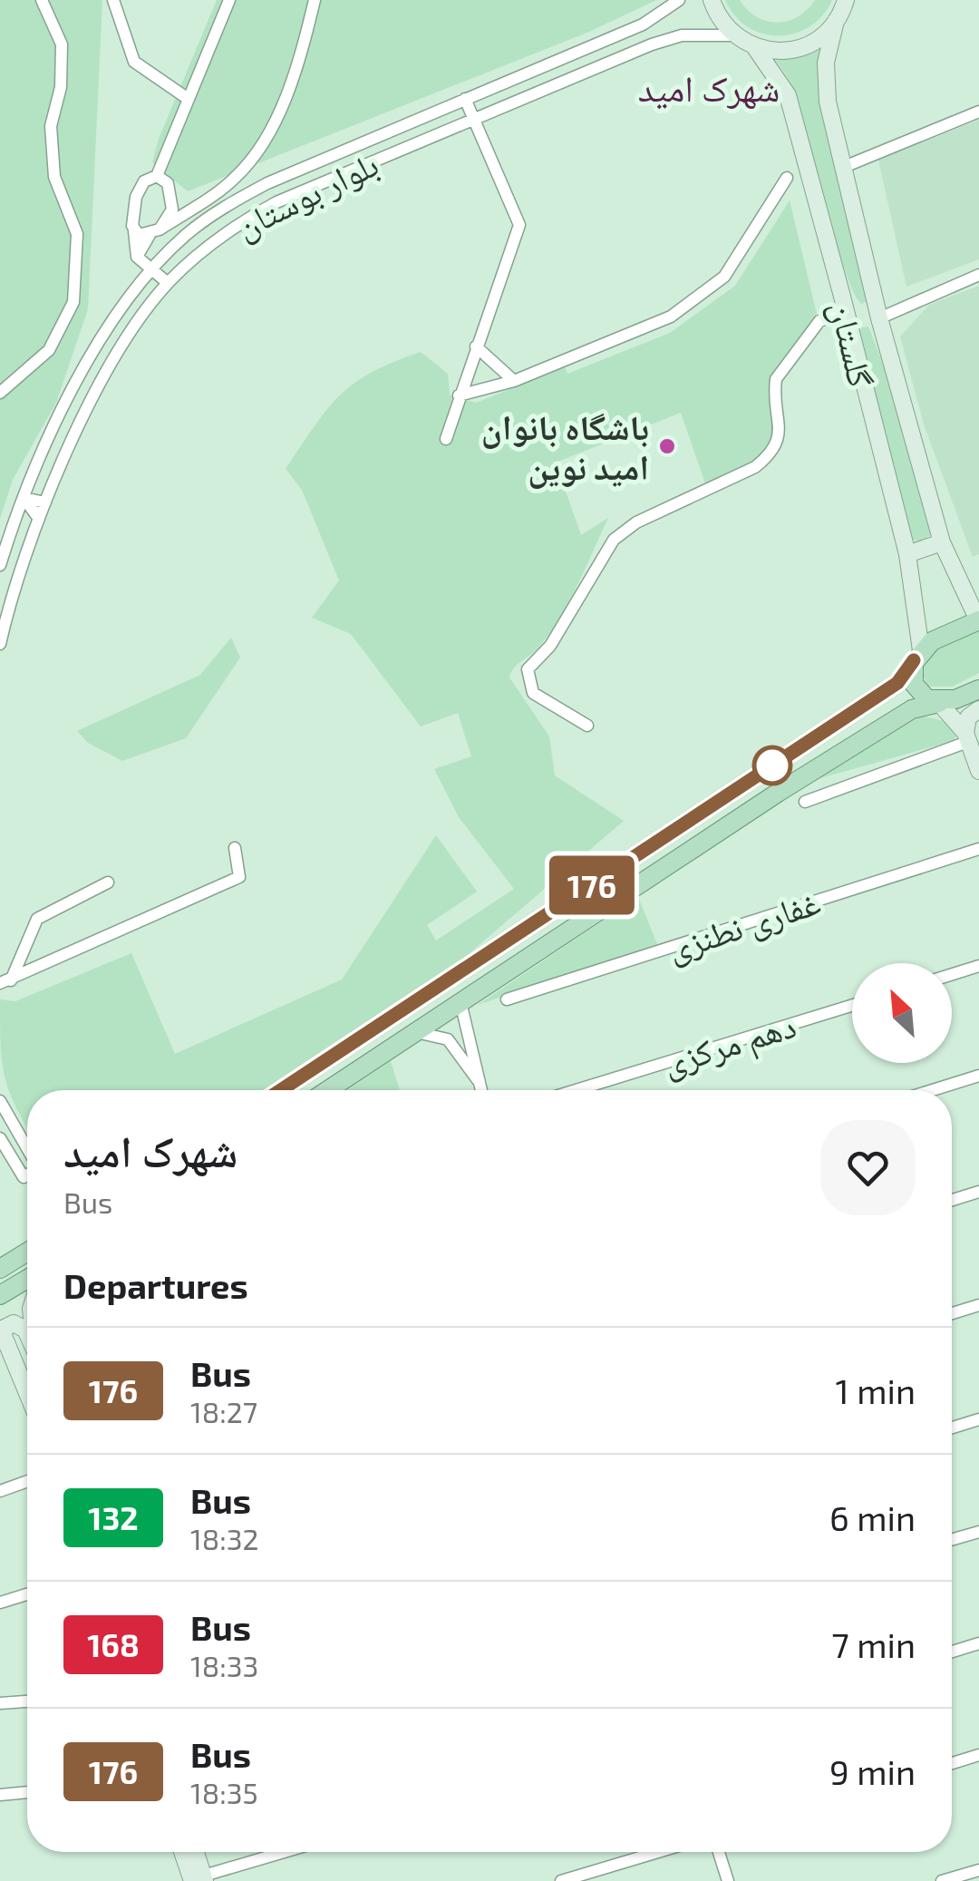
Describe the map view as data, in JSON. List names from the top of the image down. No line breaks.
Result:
{"streets":{"main road":["گلستان"],"street":["بلوار بوستان","غفاری نطنزی","دهم مرکزی"]},"districts":["شهرک امید"],"places":["باشگاه بانوان امید نوین"],"lines":["bus line 176"],"north":"top left","page":{"on_map":"176","heading":[["شهرک امید","Bus"],"Departures"],"list":[{"mark":"176","name":"Bus","note":"18:27","value":"1 min"},{"mark":"132","name":"Bus","note":"18:32","value":"6 min"},{"mark":"168","name":"Bus","note":"18:33","value":"7 min"},{"mark":"176","name":"Bus","note":"18:35","value":"9 min"}]}}
